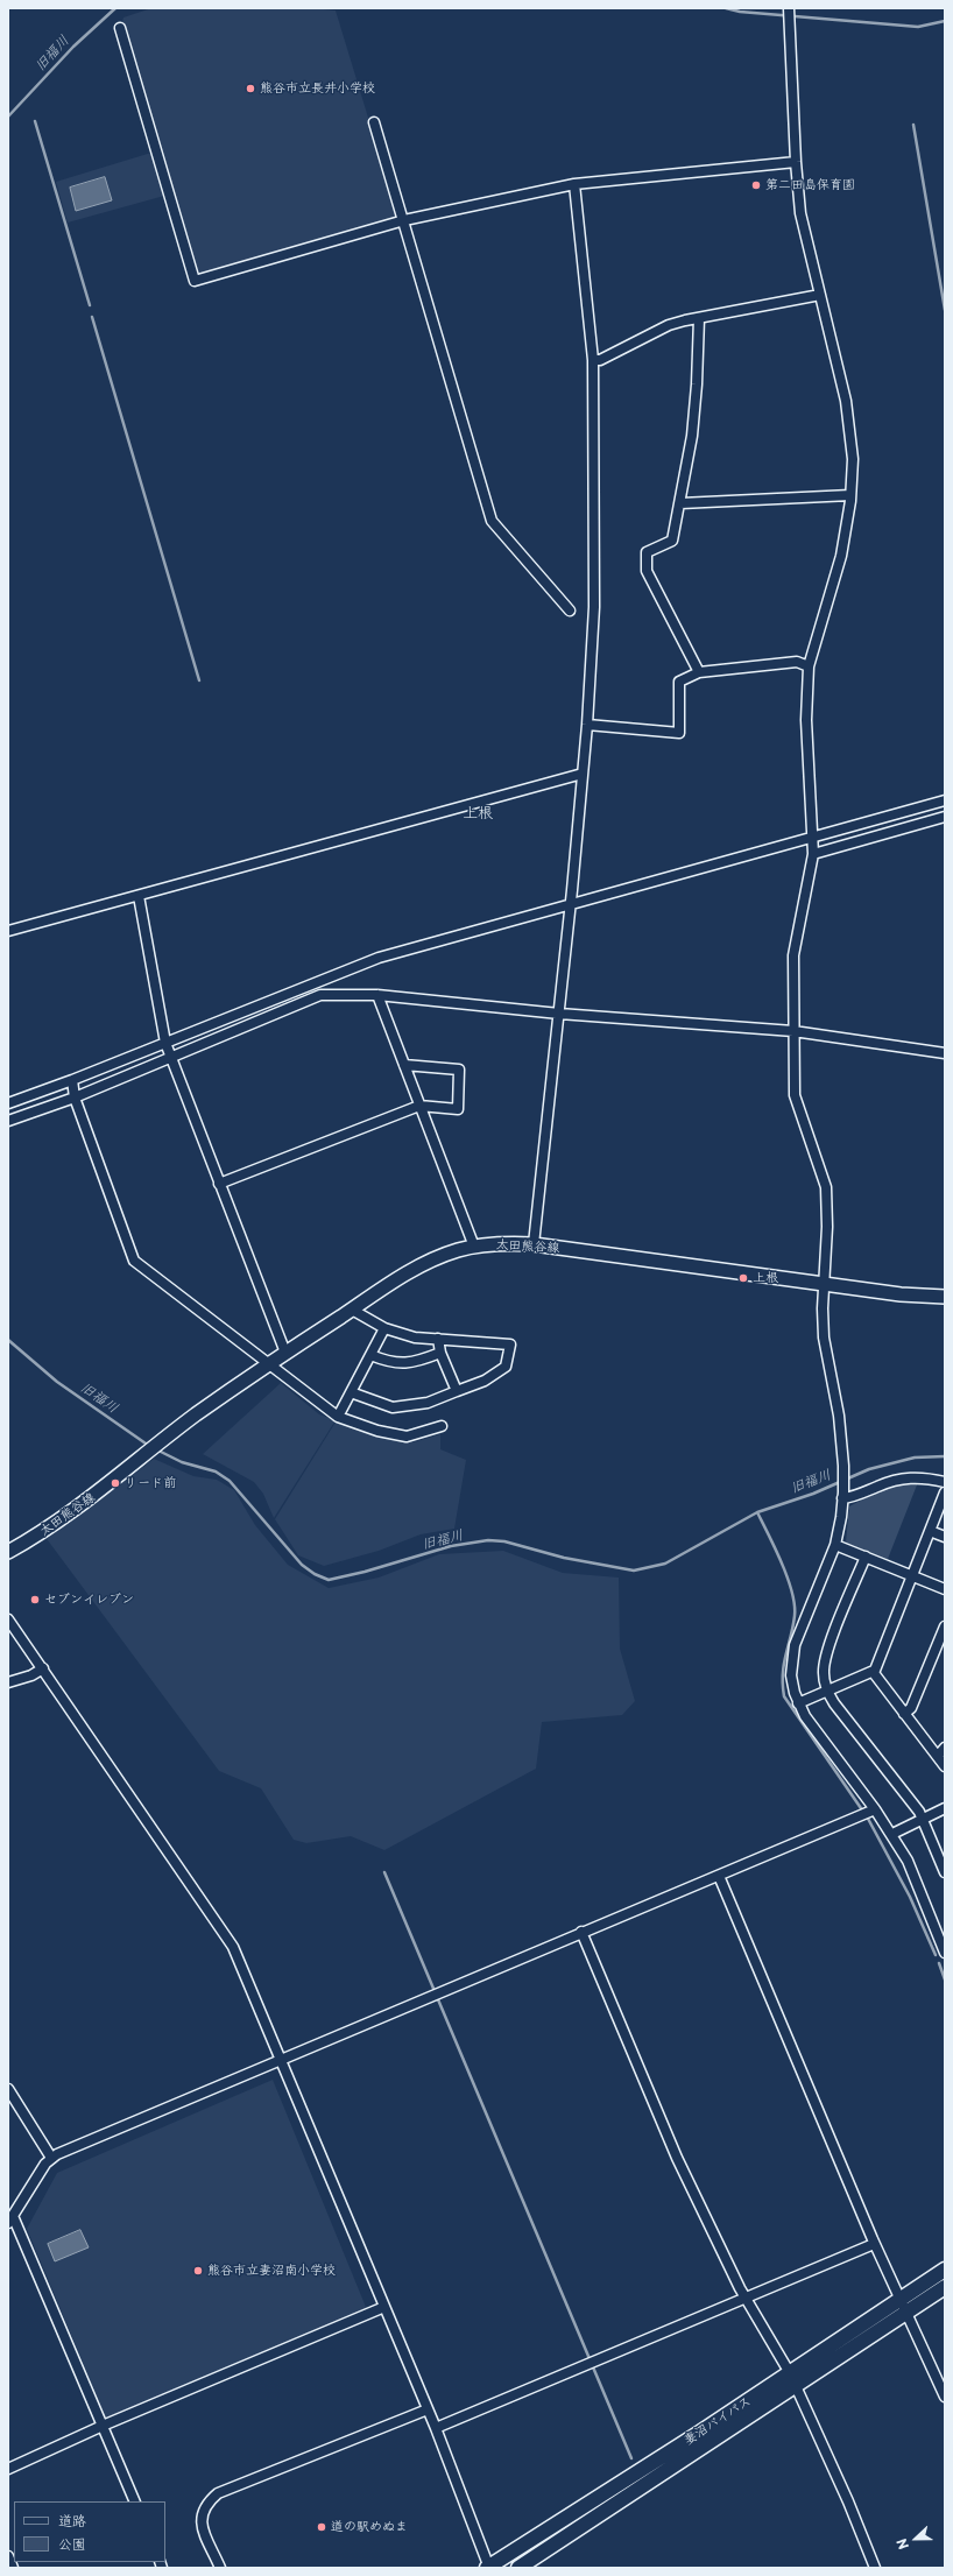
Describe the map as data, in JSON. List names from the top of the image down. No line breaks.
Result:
{"streets":{"highway":["妻沼バイパス"],"main road":["太田熊谷線"]},"districts":["上根"],"water":["旧福川"],"places":["熊谷市立長井小学校","第二田島保育園","上根","リード前","セブンイレブン","熊谷市立妻沼南小学校","道の駅めぬま"],"legend":["道路","公園"],"north":"left"}
